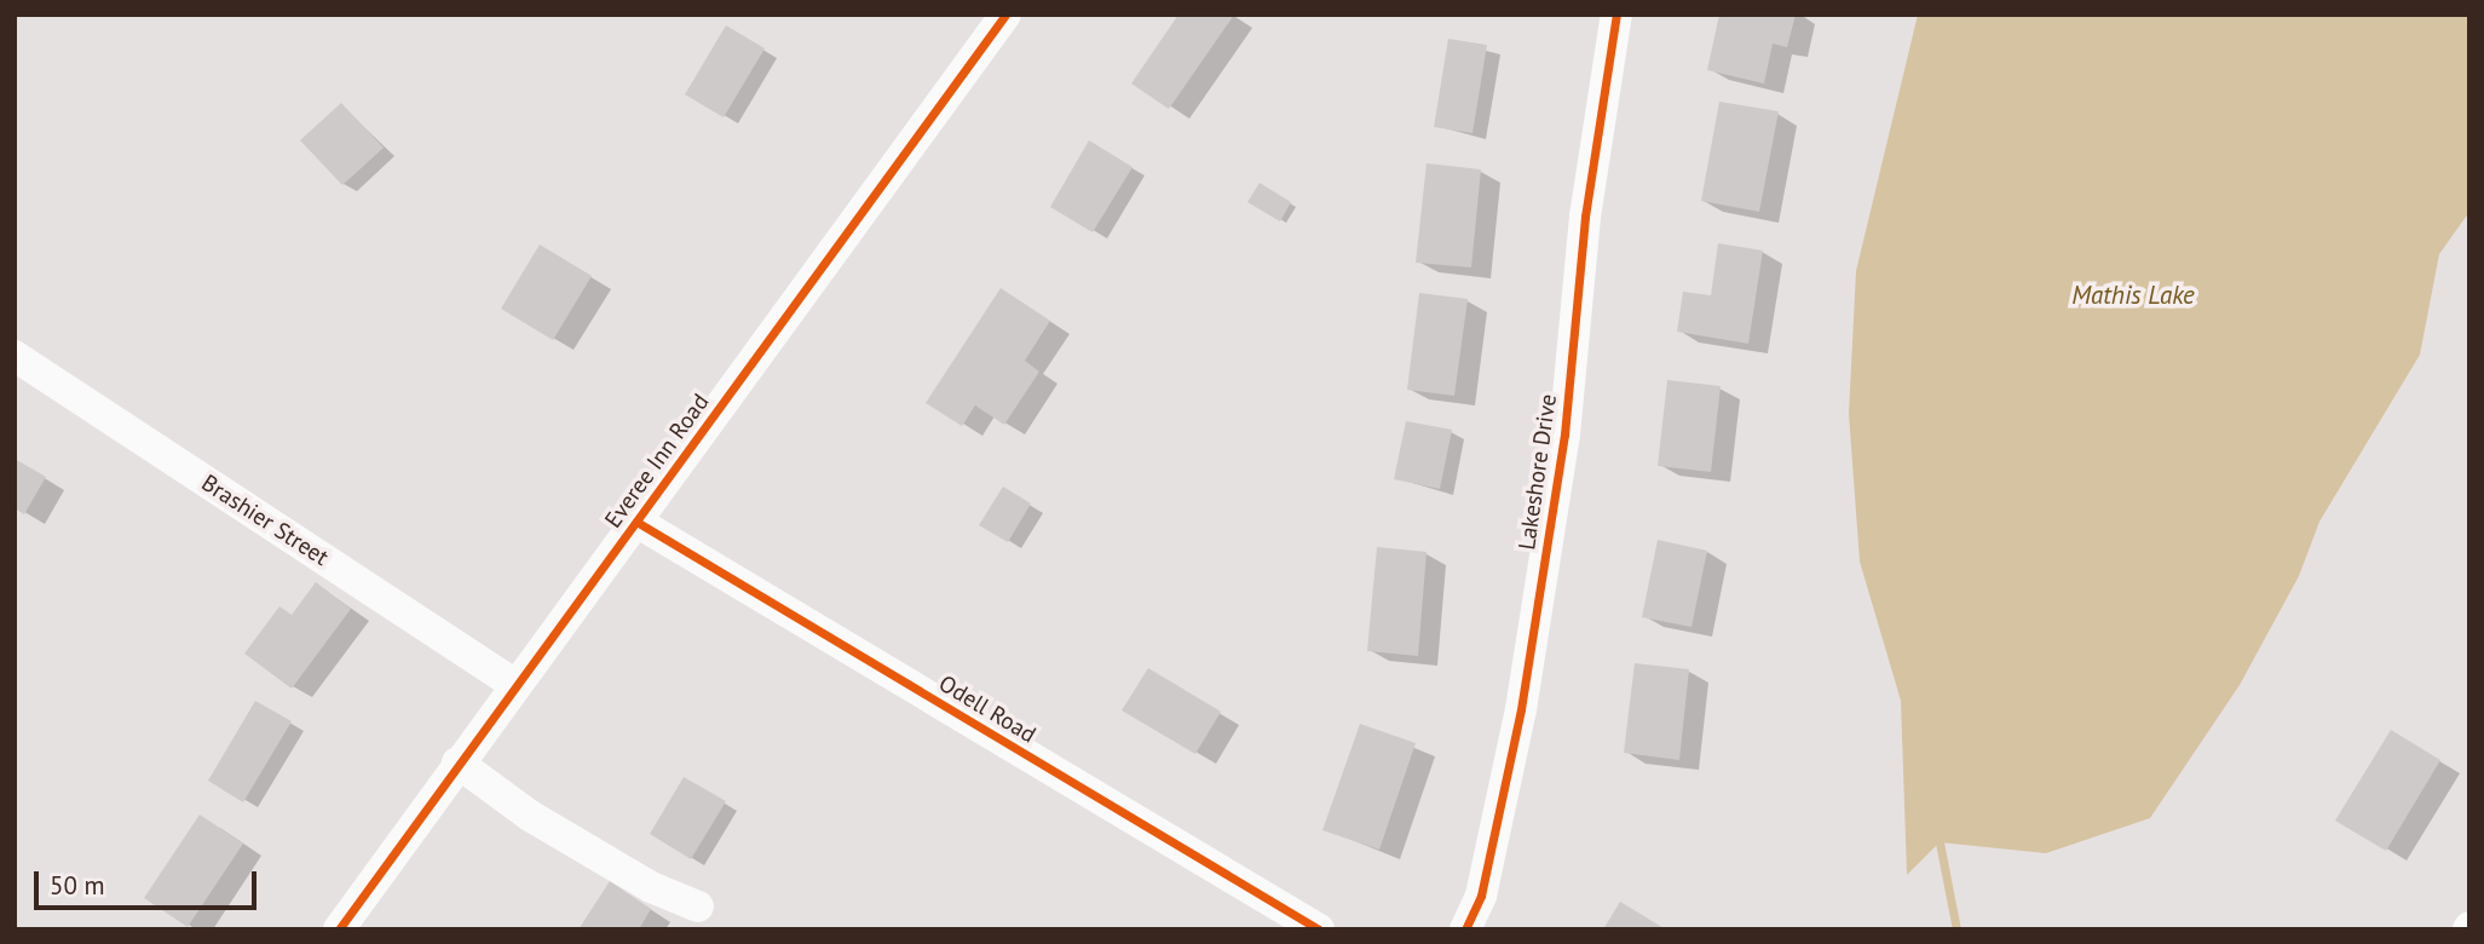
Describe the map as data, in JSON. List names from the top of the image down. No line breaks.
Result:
{"streets":{"street":["Everee Inn Road","Lakeshore Drive","Brashier Street","Odell Road"]},"crossings":[["Everee Inn Road","Brashier Street"],["Everee Inn Road","Odell Road"]],"water":["Mathis Lake"],"scale_bar":"50 m"}
